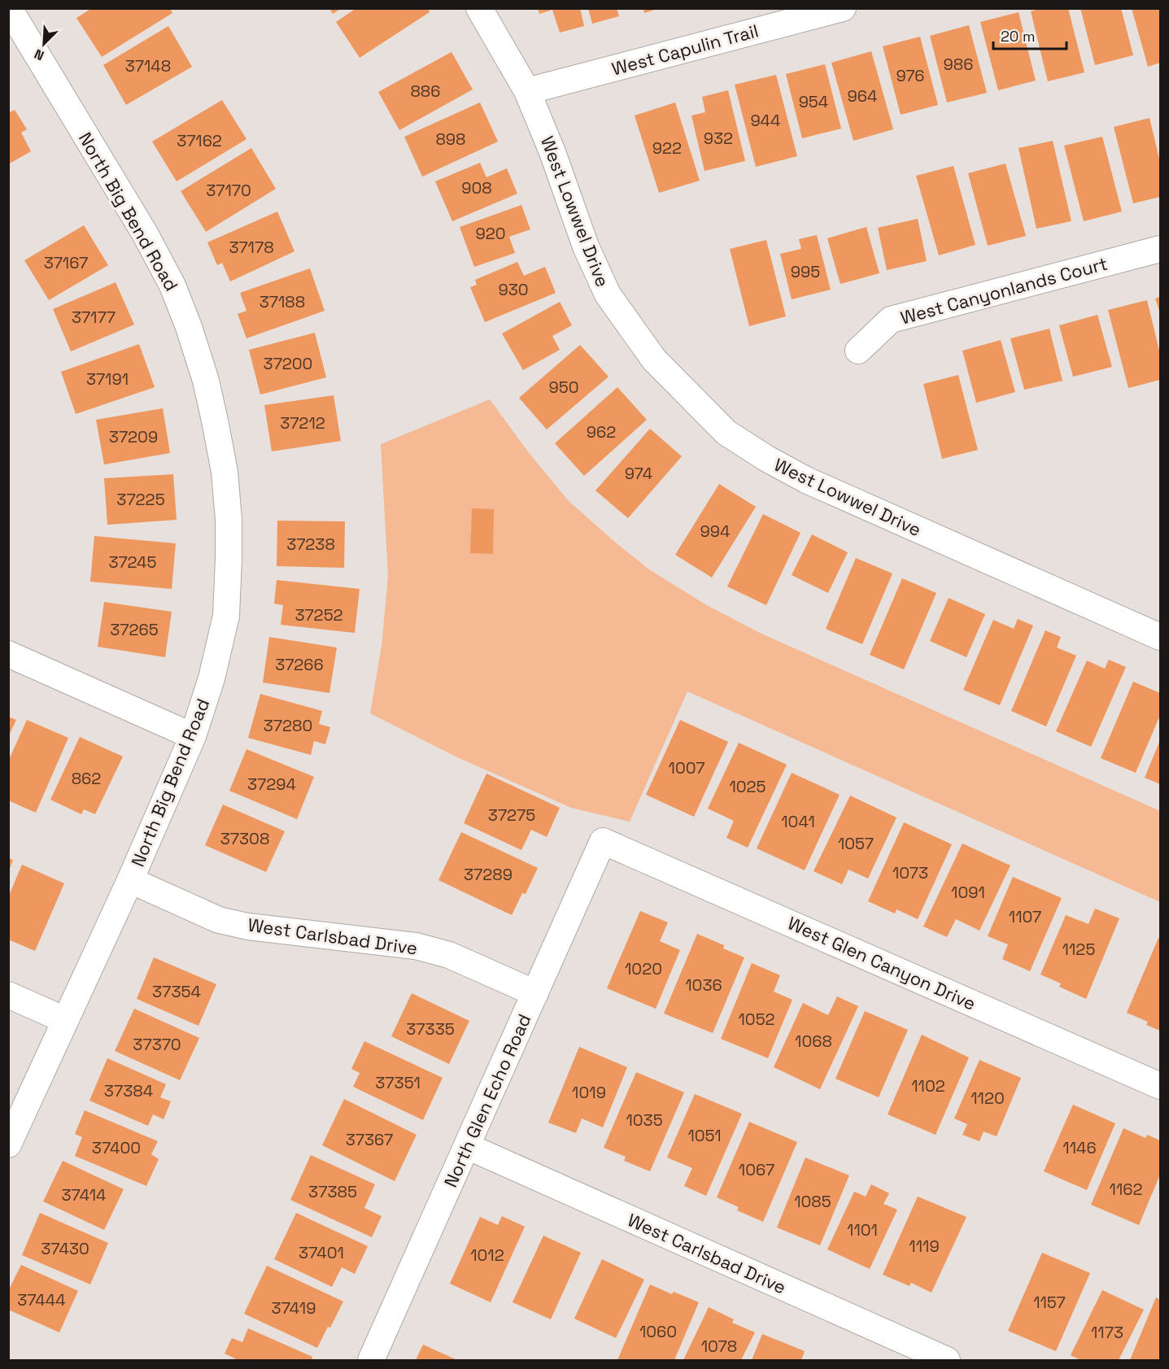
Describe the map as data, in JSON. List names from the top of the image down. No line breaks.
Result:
{"streets":{"street":["West Capulin Trail","North Big Bend Road","West Lowwel Drive","West Canyonlands Court","West Carlsbad Drive","West Glen Canyon Drive","North Glen Echo Road"]},"crossings":[["West Capulin Trail","West Lowwel Drive"],["North Big Bend Road","West Carlsbad Drive"],["West Carlsbad Drive","North Glen Echo Road"],["West Glen Canyon Drive","North Glen Echo Road"]],"house_numbers":["986","37148","976","886","964","954","944","932","898","37162","922","908","37170","920","37178","37167","995","930","37188","37177","37200","37191","950","37212","962","37209","974","37225","994","37238","37245","37252","37265","37266","37280","1007","862","37294","1025","37275","1041","37308","1057","1073","37289","1091","1107","1125","1020","1036","37354","1052","37335","1068","37370","37351","1102","37384","1019","1120","1035","1051","37367","37400","1146","1067","1162","37385","37414","1085","1101","1119","37430","37401","1012","37444","1157","37419","1060","1173","1078"],"scale_bar":"20 m","north":"bottom left"}
